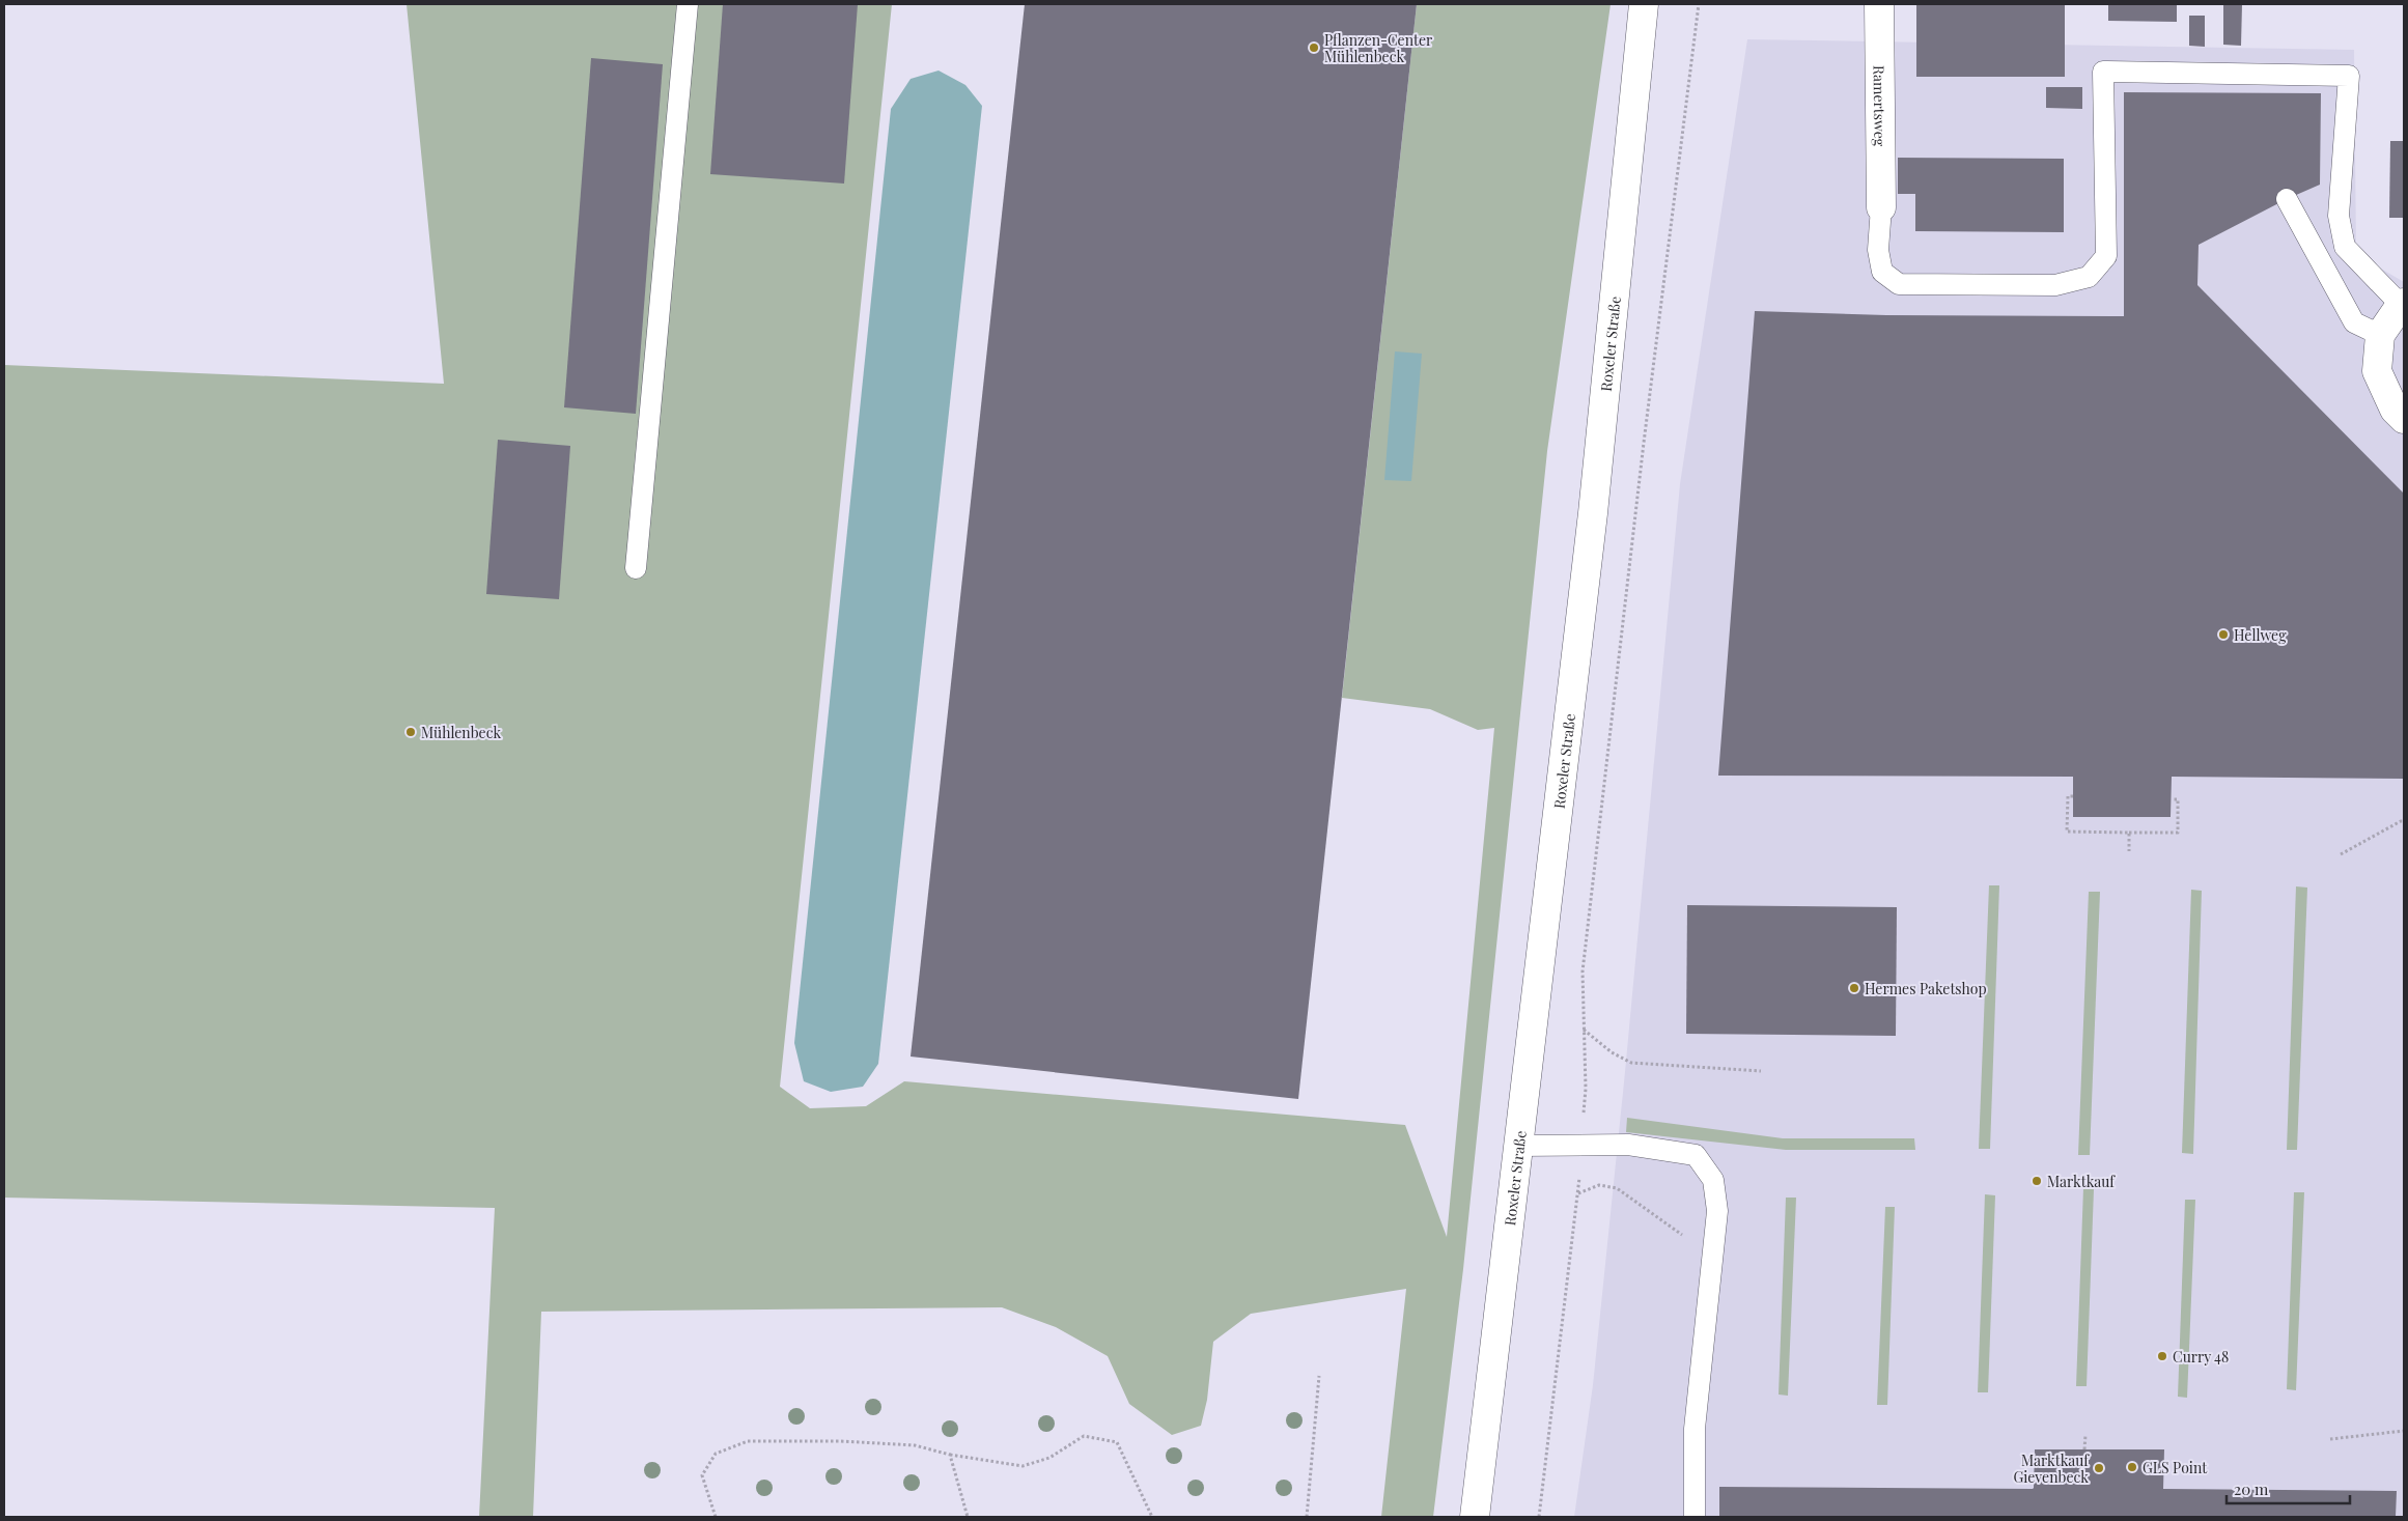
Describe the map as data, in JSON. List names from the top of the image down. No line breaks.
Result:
{"streets":{"main road":["Ramertsweg","Roxeler Straße"]},"places":["Pflanzen-Center Mühlenbeck","Hellweg","Mühlenbeck","Hermes Paketshop","Marktkauf","Curry 48","GLS Point","Marktkauf Gievenbeck"],"scale_bar":"20 m"}
